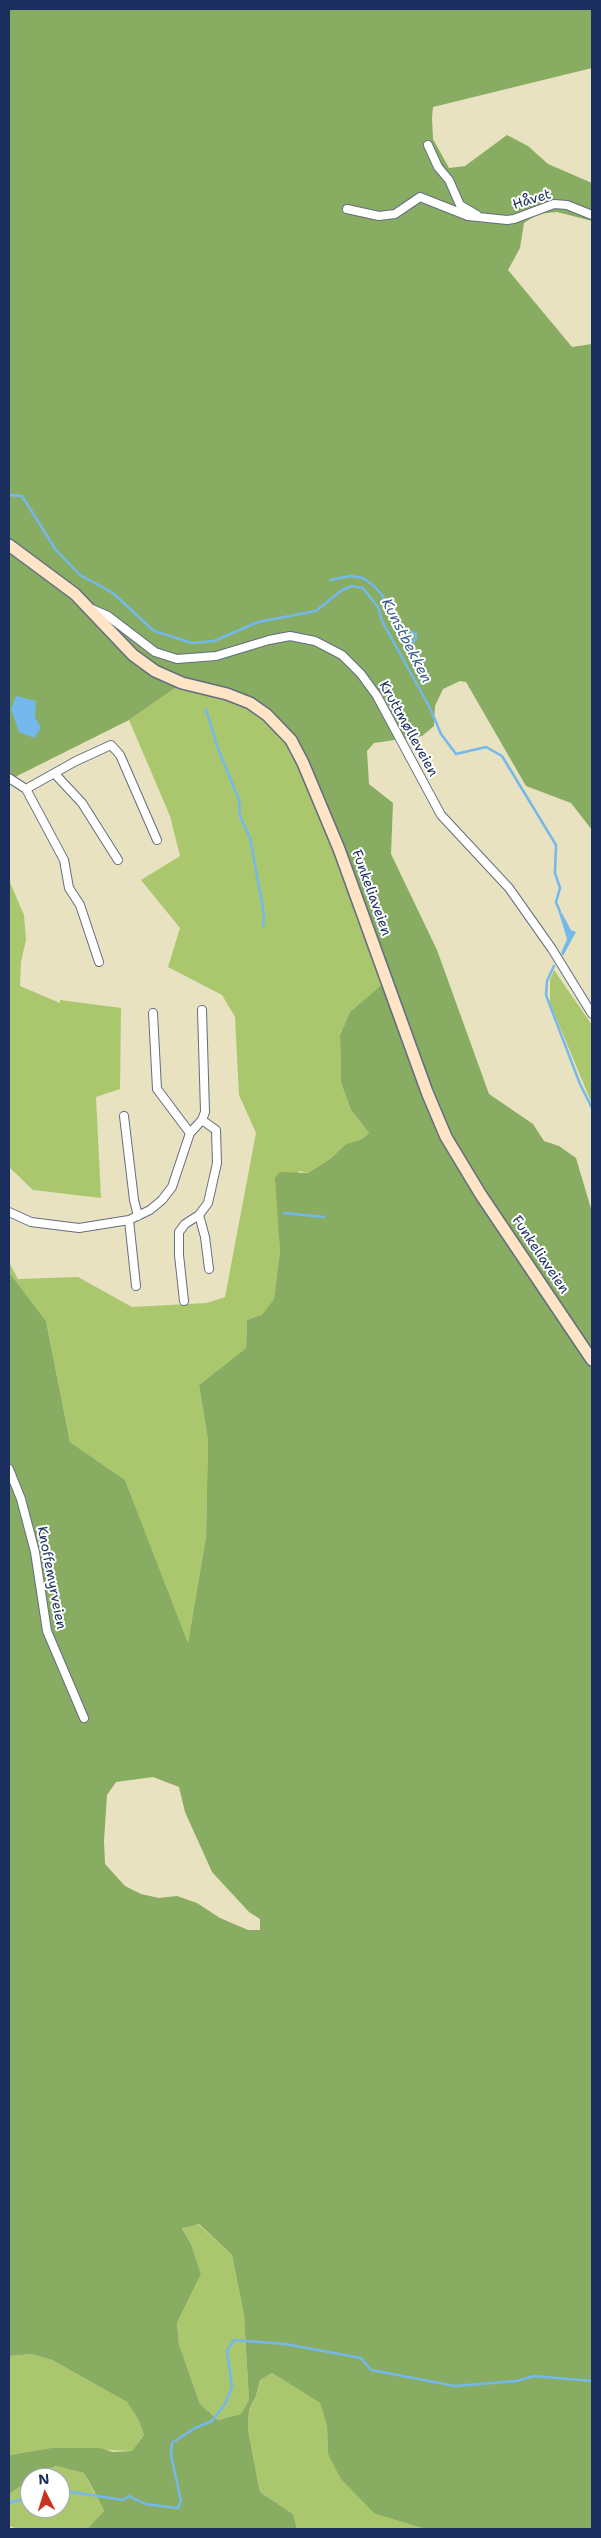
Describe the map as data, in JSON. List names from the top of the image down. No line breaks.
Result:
{"streets":{"street":["Håvet","Kruttmølleveien","Funkeliaveien","Knoffemyrveien"]},"crossings":[["Kruttmølleveien","Funkeliaveien"]],"water":["Kunstbekken"],"north":"top"}
